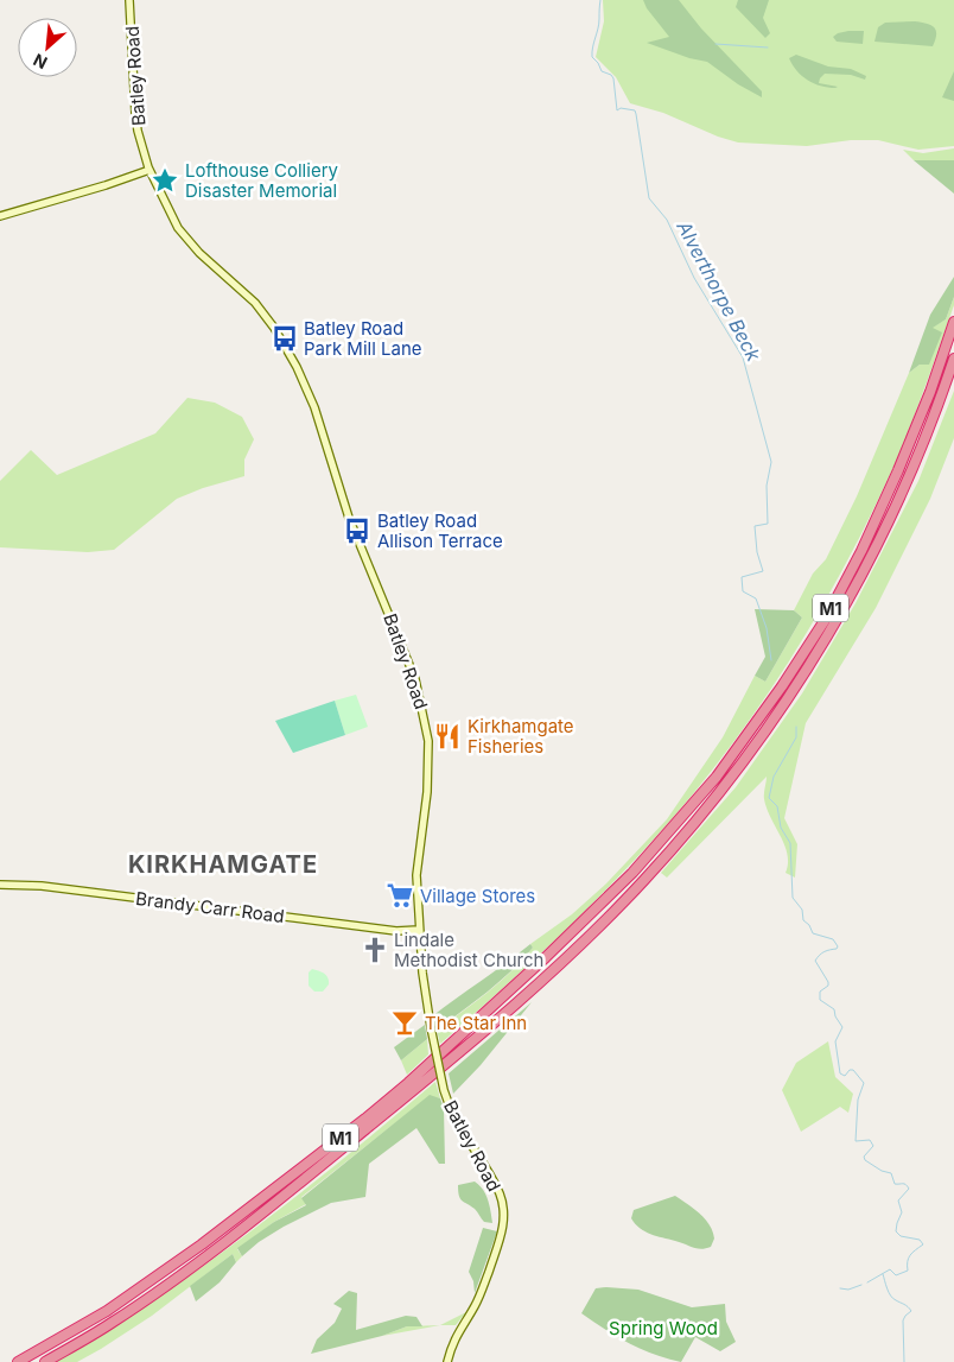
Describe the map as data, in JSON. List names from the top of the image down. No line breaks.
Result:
{"streets":{"highway":["M1"],"street":["Batley Road","Brandy Carr Road"]},"crossings":[["Batley Road","Brandy Carr Road"]],"districts":["KIRKHAMGATE"],"water":["Alverthorpe Beck"],"parks":["Spring Wood"],"places":{"place":["Lofthouse Colliery Disaster Memorial"],"bus stop":["Batley Road Park Mill Lane","Batley Road Allison Terrace"],"restaurant":["Kirkhamgate Fisheries"],"supermarket":["Village Stores"],"church":["Lindale Methodist Church"],"bar":["The Star Inn"]},"north":"bottom left"}
